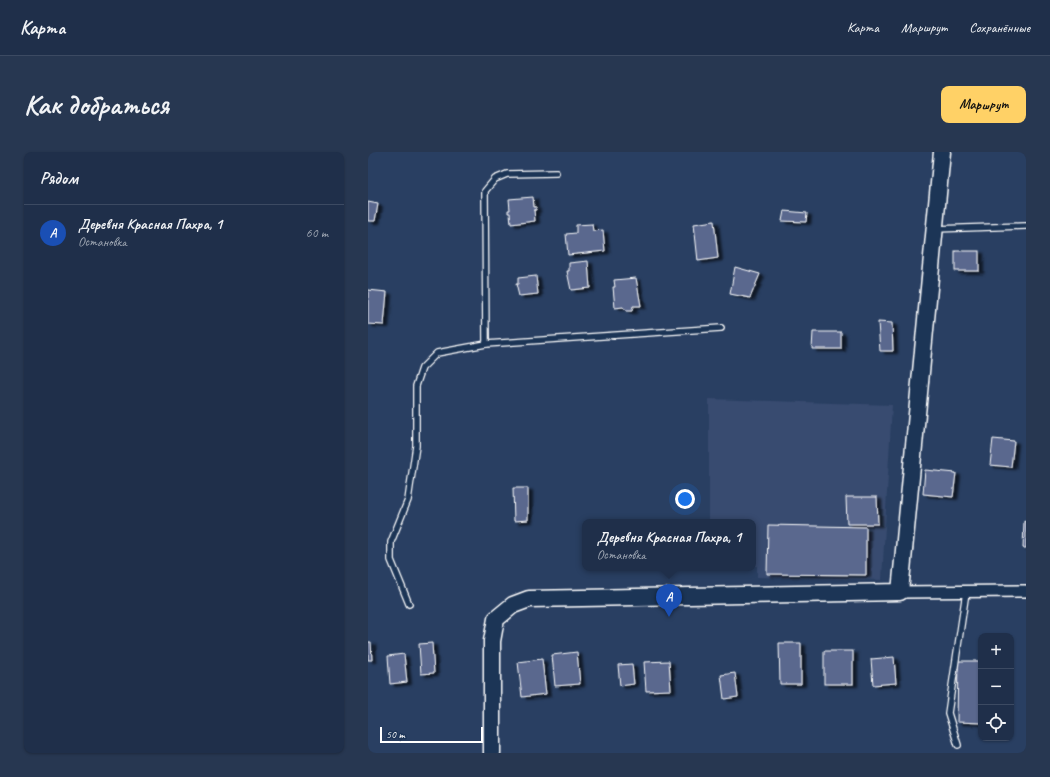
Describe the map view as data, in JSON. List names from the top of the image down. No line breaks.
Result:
{"scale_bar":"50 m","page":{"header":"Карта","nav":["Карта","Маршрут","Сохранённые"],"buttons":"Маршрут","title":"Как добраться","heading":"Рядом","list":[{"mark":"A","name":"Деревня Красная Пахра, 1","note":"Остановка","value":"60 m"}],"popup":["Деревня Красная Пахра, 1","Остановка"],"pins":"A","map_buttons":["+","−"],"scale":"50 m"}}
